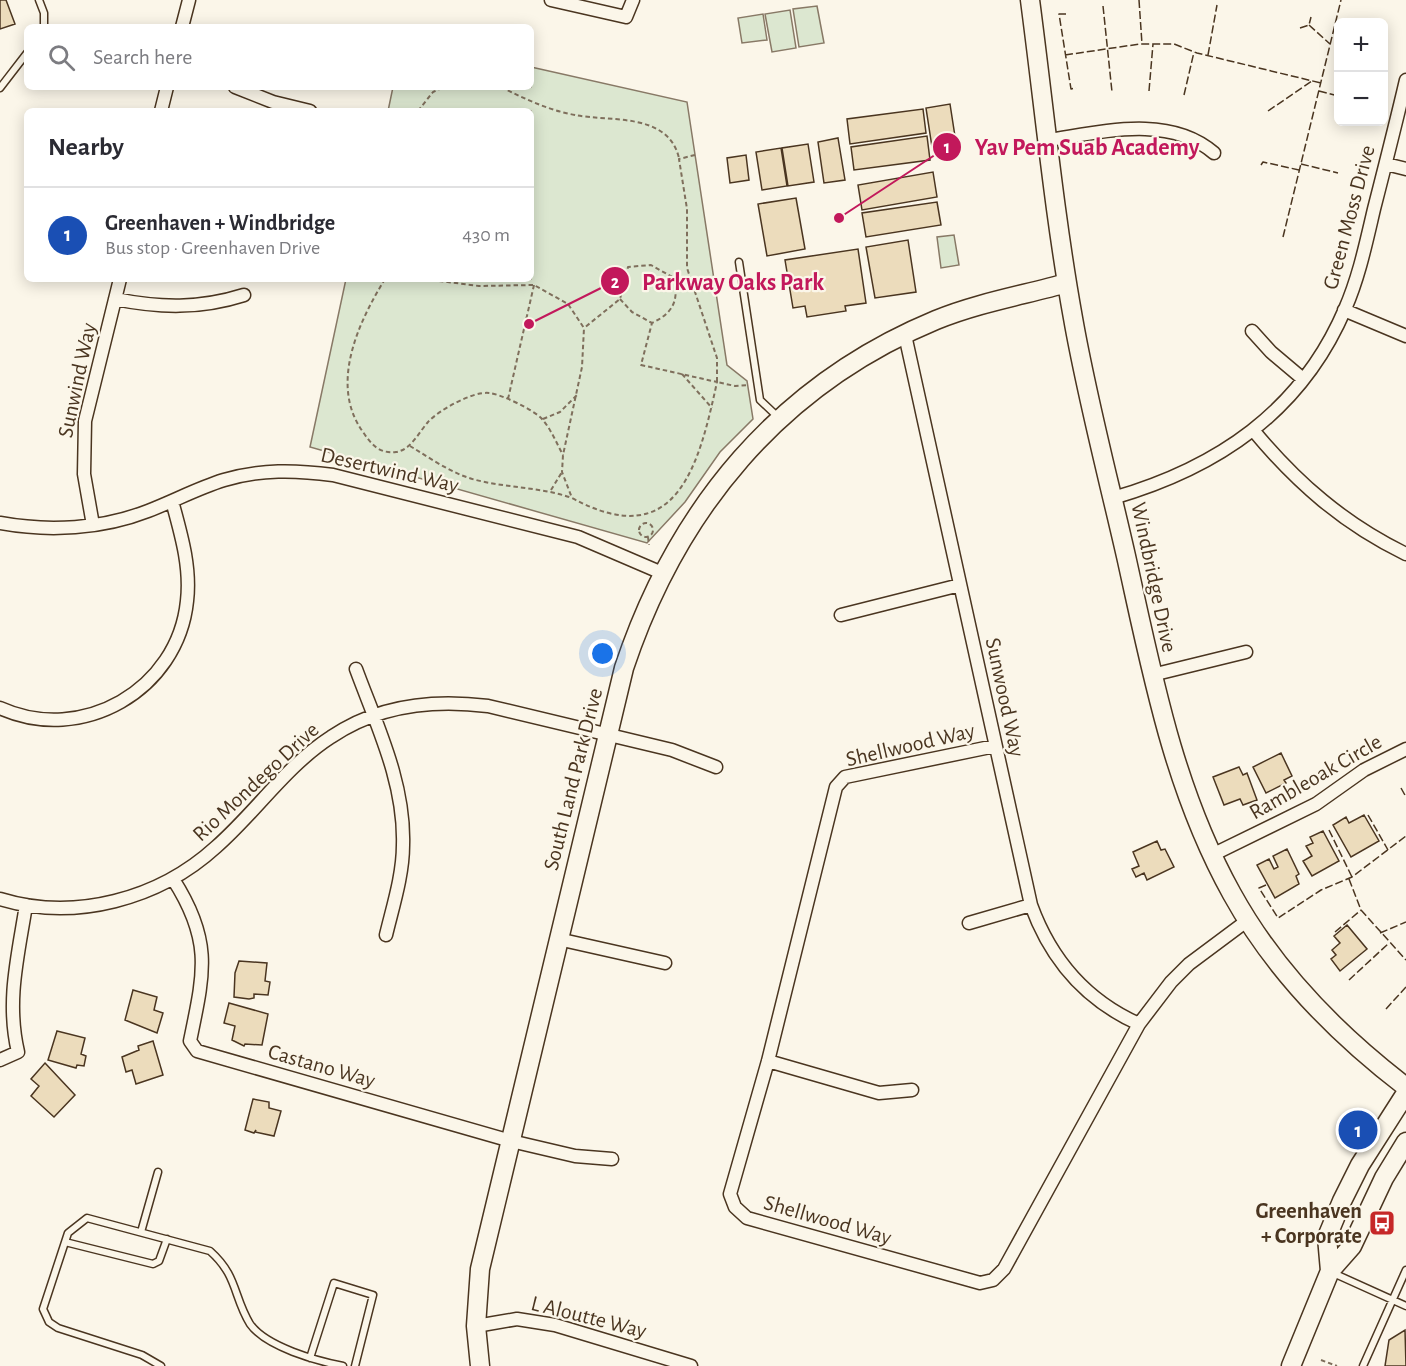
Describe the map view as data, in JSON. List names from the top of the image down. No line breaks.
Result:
{"streets":{"street":["Green Moss Drive","Sunwind Way","Desertwind Way","Windbridge Drive","Sunwood Way","Shellwood Way","Rambleoak Circle","South Land Park Drive","Rio Mondego Drive","Castano Way","L Aloutte Way"]},"crossings":[["Green Moss Drive","Windbridge Drive"],["Sunwind Way","Desertwind Way"],["Desertwind Way","South Land Park Drive"],["Windbridge Drive","Shellwood Way"],["Windbridge Drive","Rambleoak Circle"],["Windbridge Drive","South Land Park Drive"],["Sunwood Way","Shellwood Way"],["Sunwood Way","South Land Park Drive"],["South Land Park Drive","Rio Mondego Drive"],["South Land Park Drive","Castano Way"],["South Land Park Drive","L Aloutte Way"],["Rio Mondego Drive","Castano Way"]],"places":{"other":["Yav Pem Suab Academy","Parkway Oaks Park"],"bus stop":["Greenhaven + Corporate"]},"page":{"map_buttons":["+","−"],"search":"Search here","heading":"Nearby","list":[{"mark":"1","name":"Greenhaven + Windbridge","note":"Bus stop · Greenhaven Drive","value":"430 m"}],"pins":"1"}}
